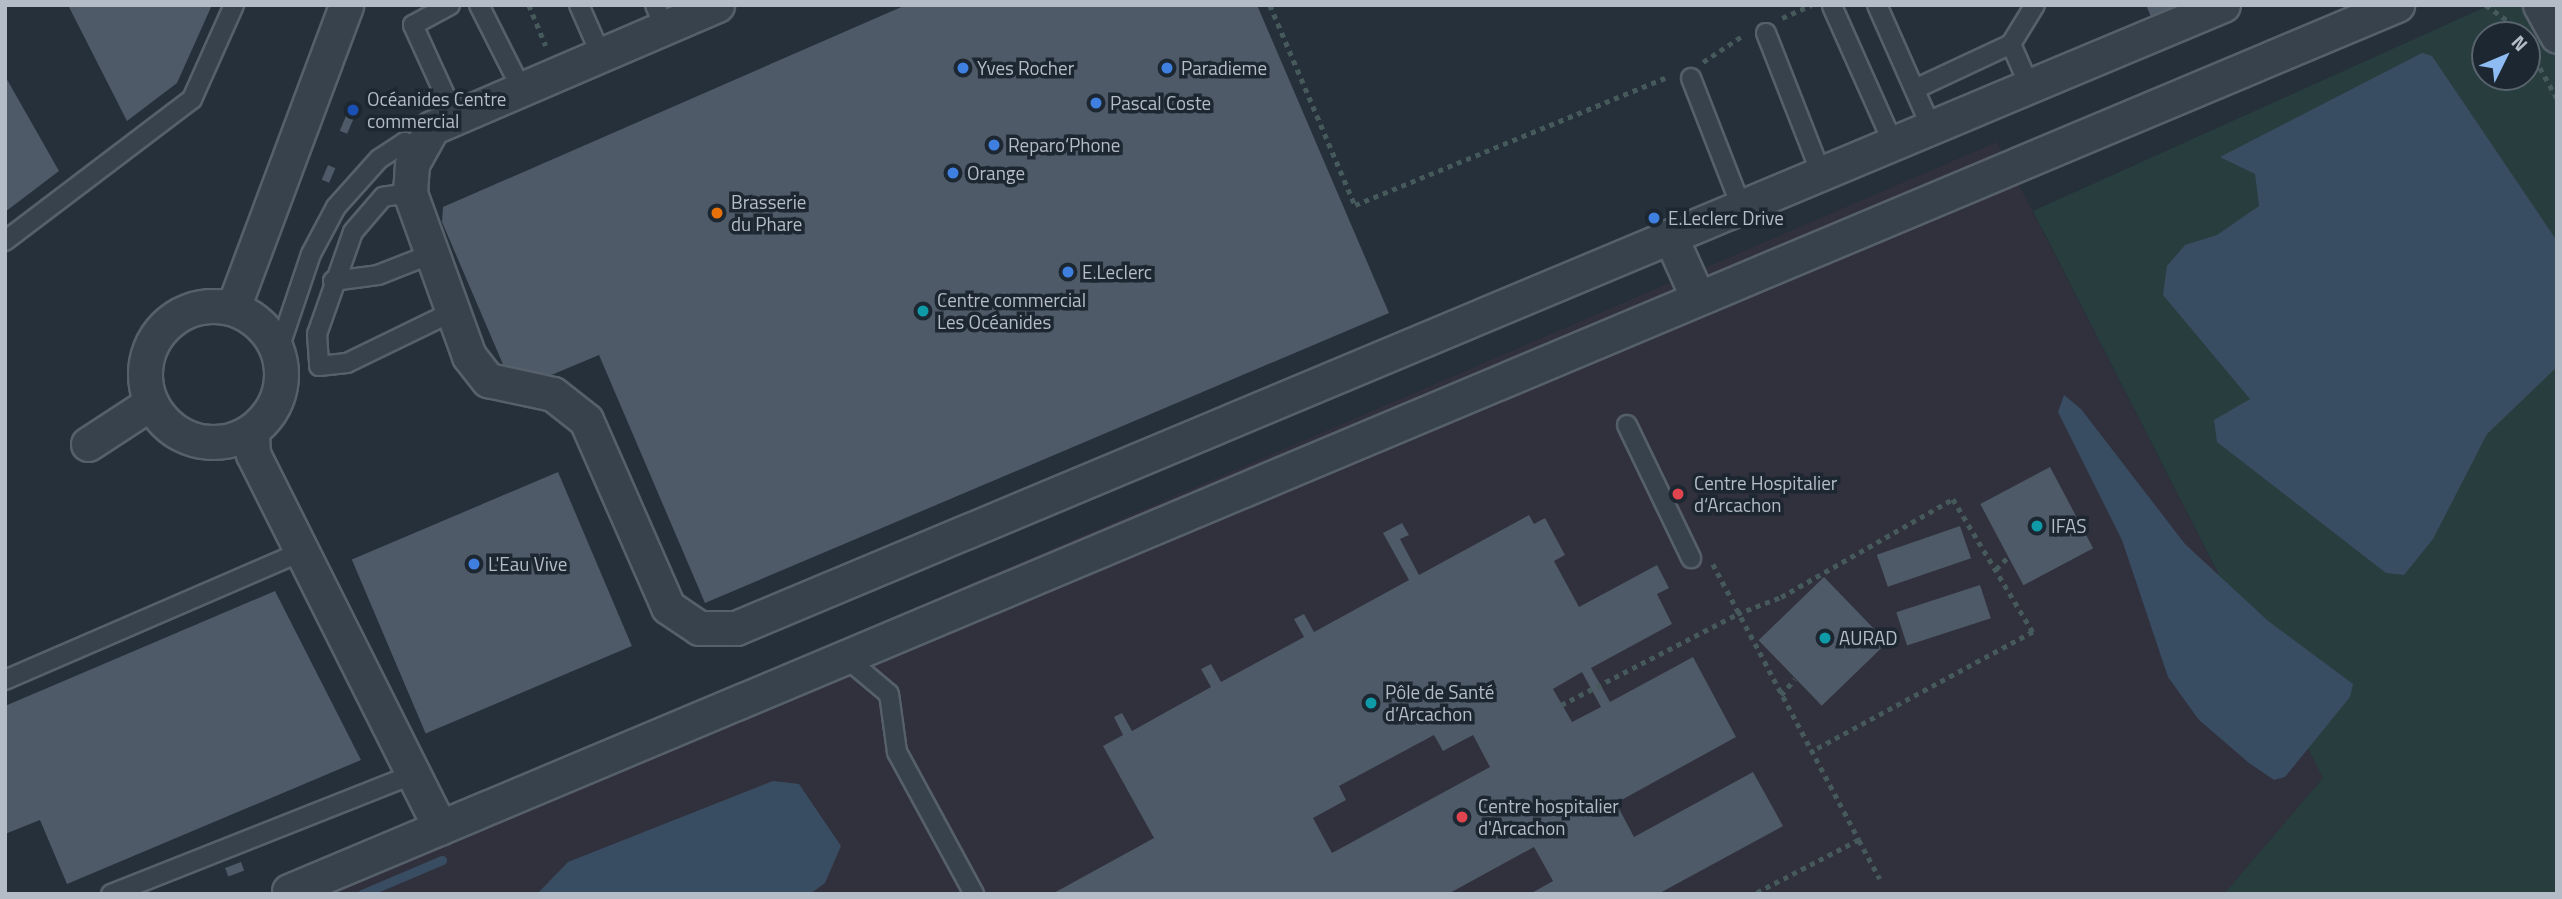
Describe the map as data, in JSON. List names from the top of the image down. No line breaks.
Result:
{"places":["Yves Rocher","Paradieme","Pascal Coste","Océanides Centre commercial","Reparo‘Phone","Orange","Brasserie du Phare","E.Leclerc Drive","E.Leclerc","Centre commercial Les Océanides","Centre Hospitalier d‘Arcachon","IFAS","L'Eau Vive","AURAD","Pôle de Santé d’Arcachon","Centre hospitalier d'Arcachon"],"north":"top right"}
